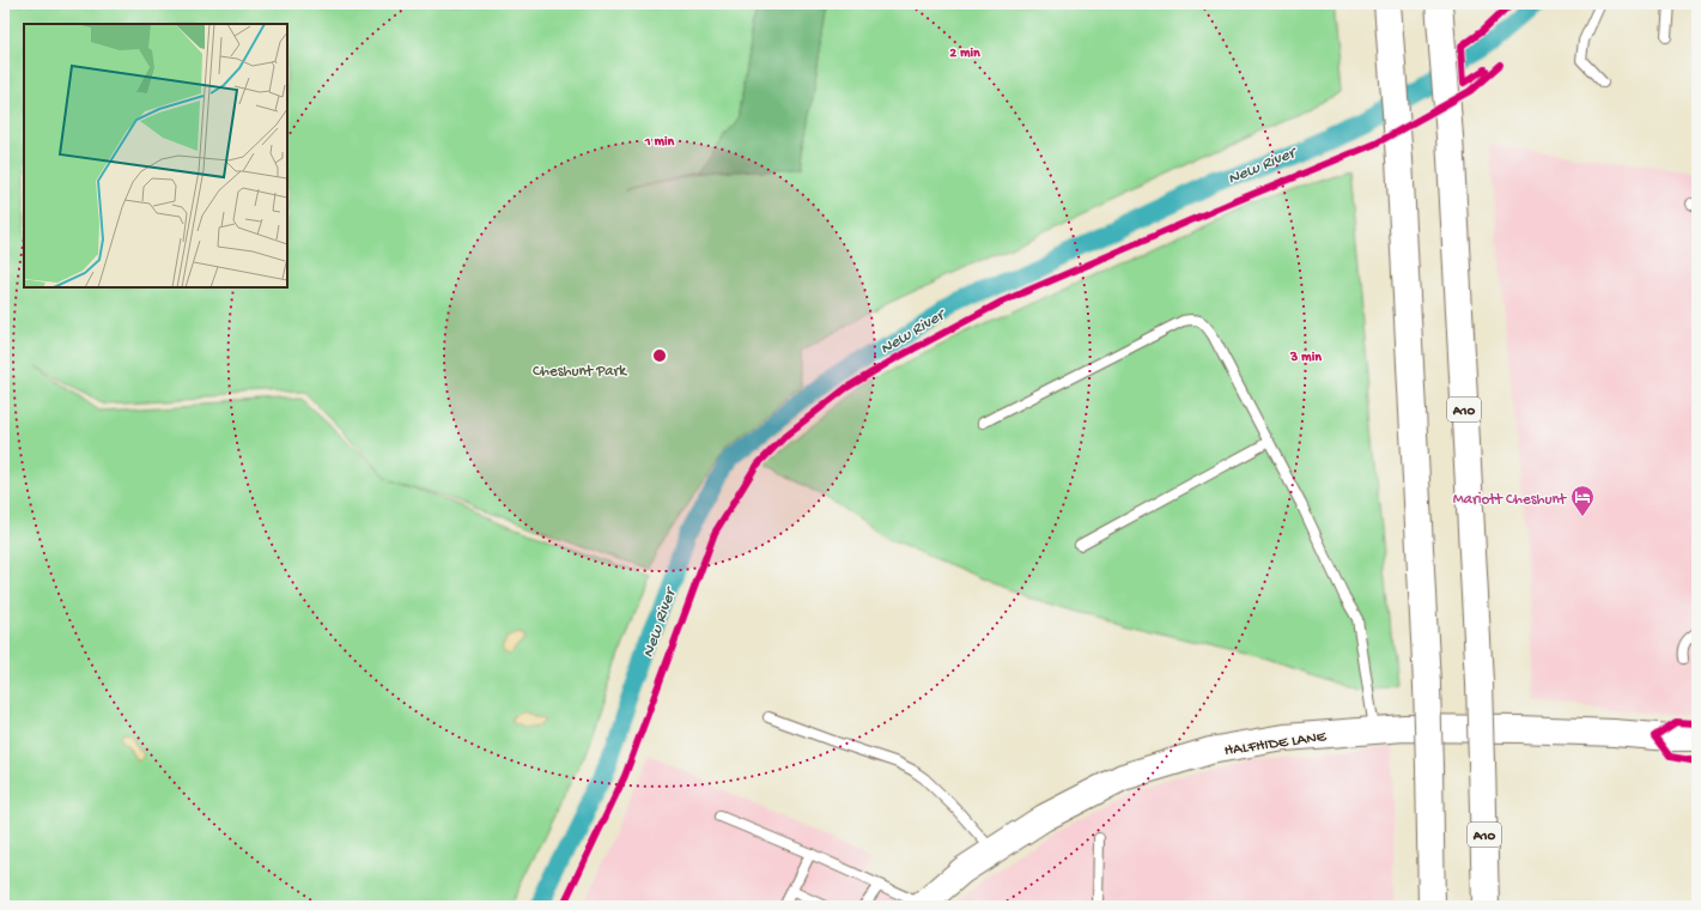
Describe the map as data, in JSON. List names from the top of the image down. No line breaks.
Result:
{"streets":{"main road":["A10","HALFHIDE LANE"]},"water":["New River"],"parks":["Cheshunt Park"],"places":{"hotel":["Mariott Cheshunt"]},"rings":["2 min","1 min","3 min"]}
